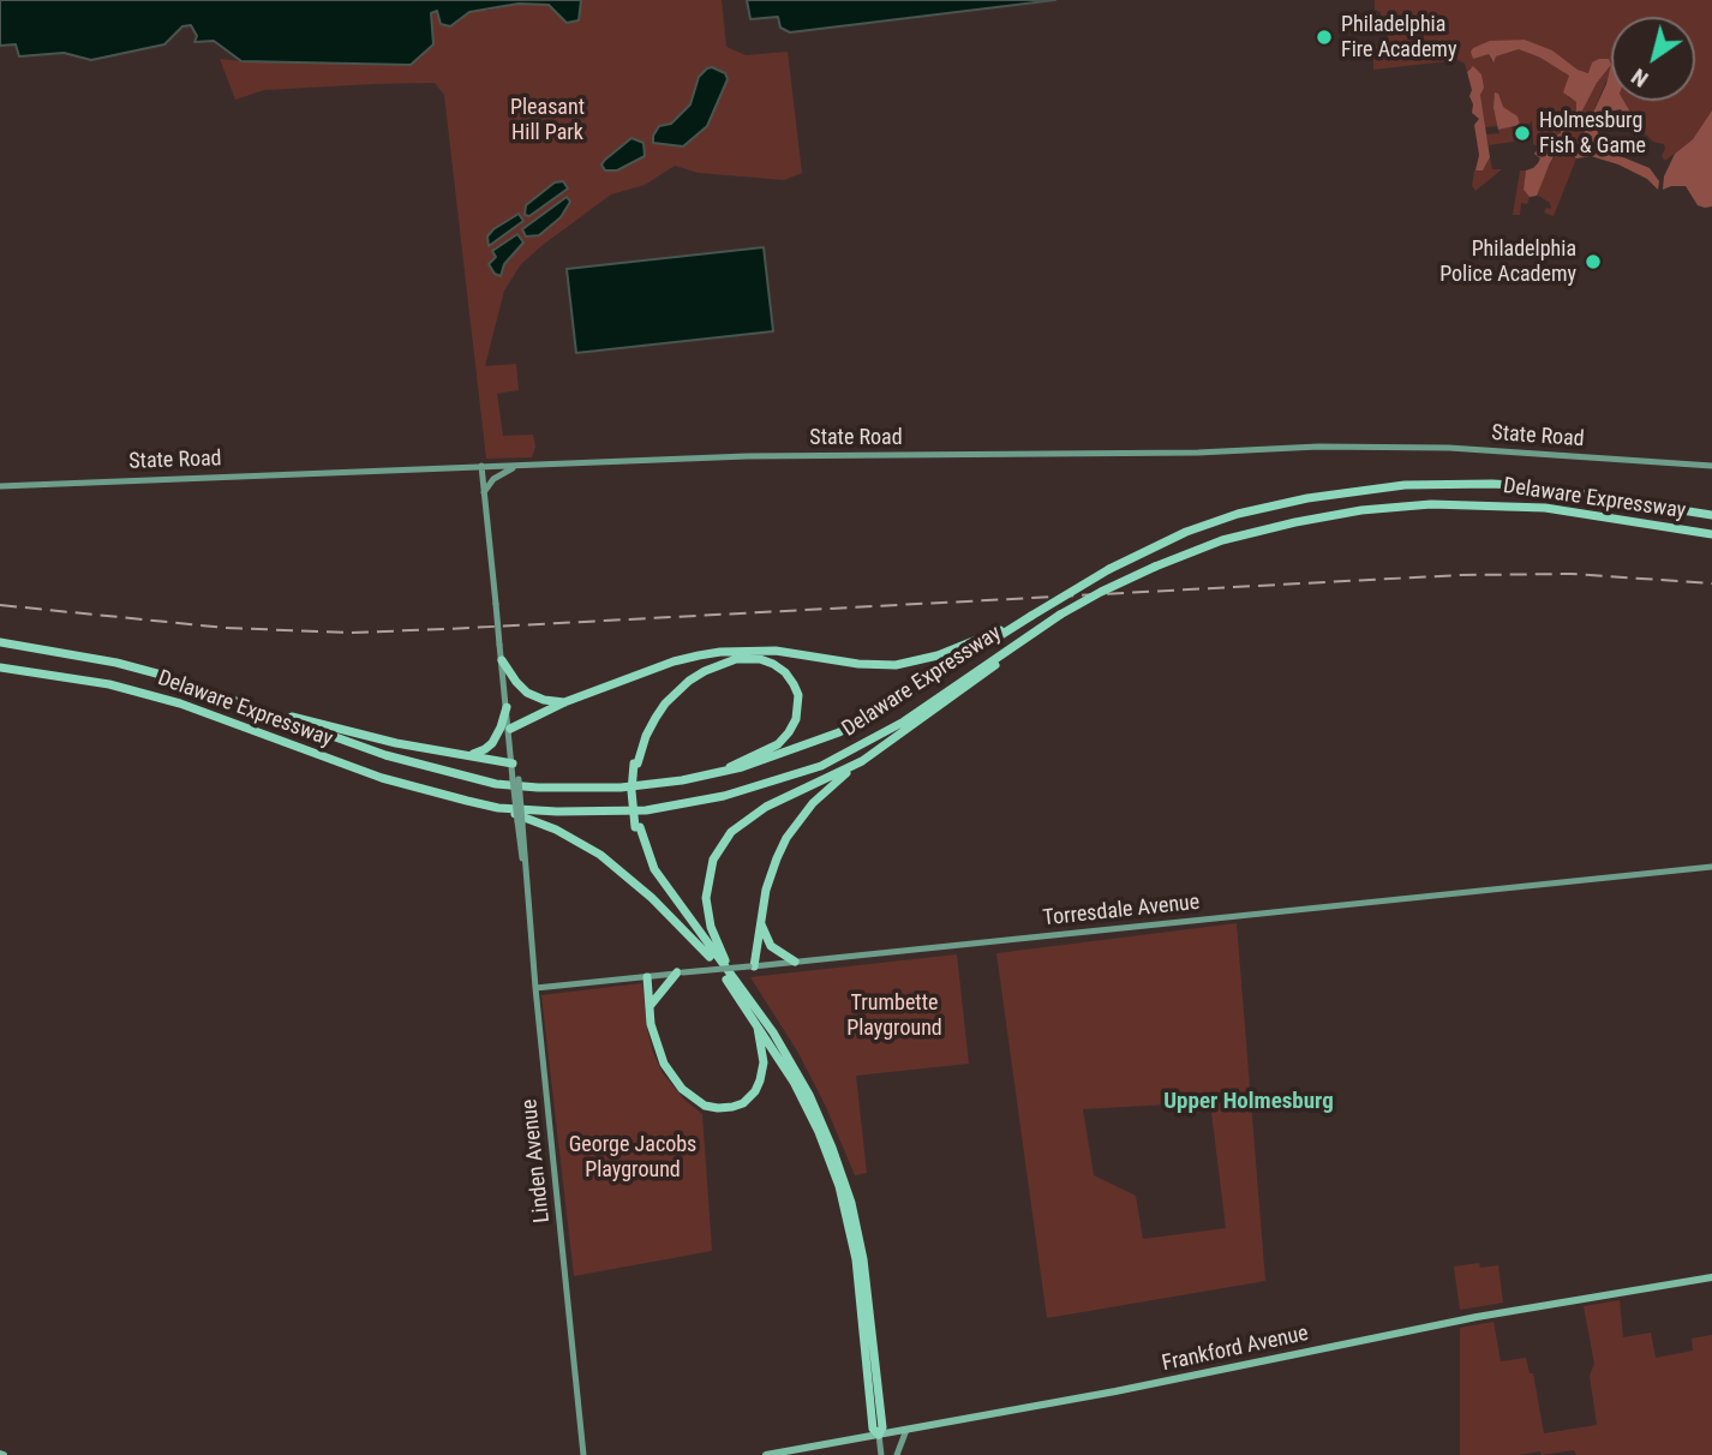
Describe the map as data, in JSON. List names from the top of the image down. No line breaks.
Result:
{"streets":{"highway":["Delaware Expressway"],"main road":["Frankford Avenue"],"street":["State Road","Torresdale Avenue","Linden Avenue"]},"crossings":[["State Road","Linden Avenue"],["Torresdale Avenue","Linden Avenue"]],"districts":["Upper Holmesburg"],"parks":["Pleasant Hill Park","Trumbette Playground","George Jacobs Playground"],"places":["Philadelphia Fire Academy","Holmesburg Fish & Game","Philadelphia Police Academy"],"north":"bottom left"}
